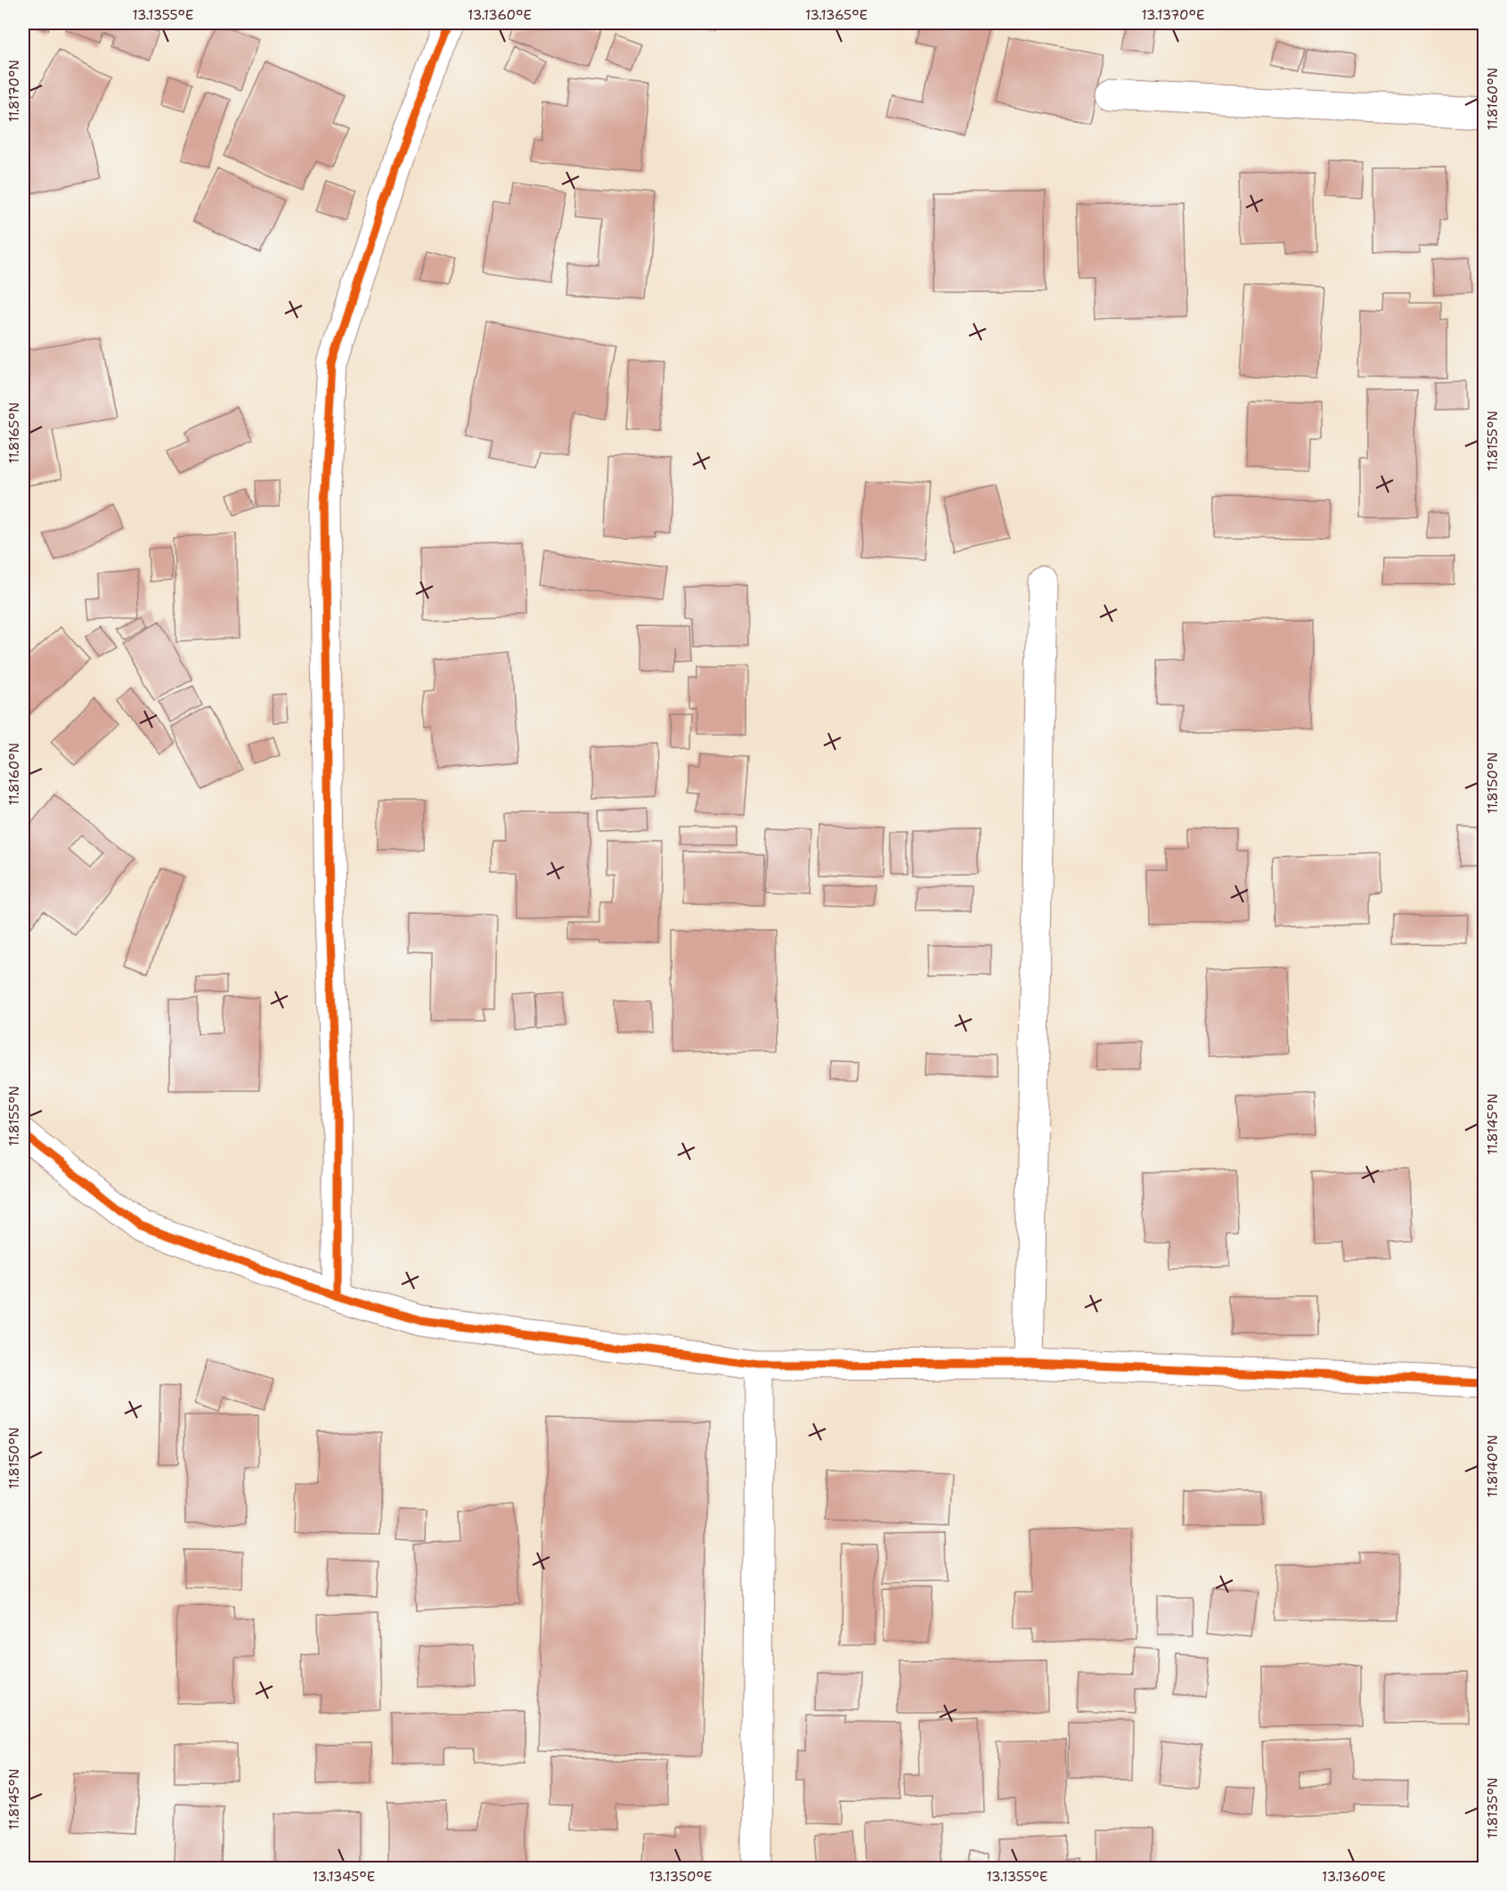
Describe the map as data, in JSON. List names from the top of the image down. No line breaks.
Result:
{"coordinates":["13.1355°E","13.1360°E","13.1365°E","13.1370°E","11.8170°N","11.8160°N","11.8165°N","11.8155°N","11.8150°N","11.8145°N","11.8140°N","11.8135°N","13.1345°E","13.1350°E"]}
